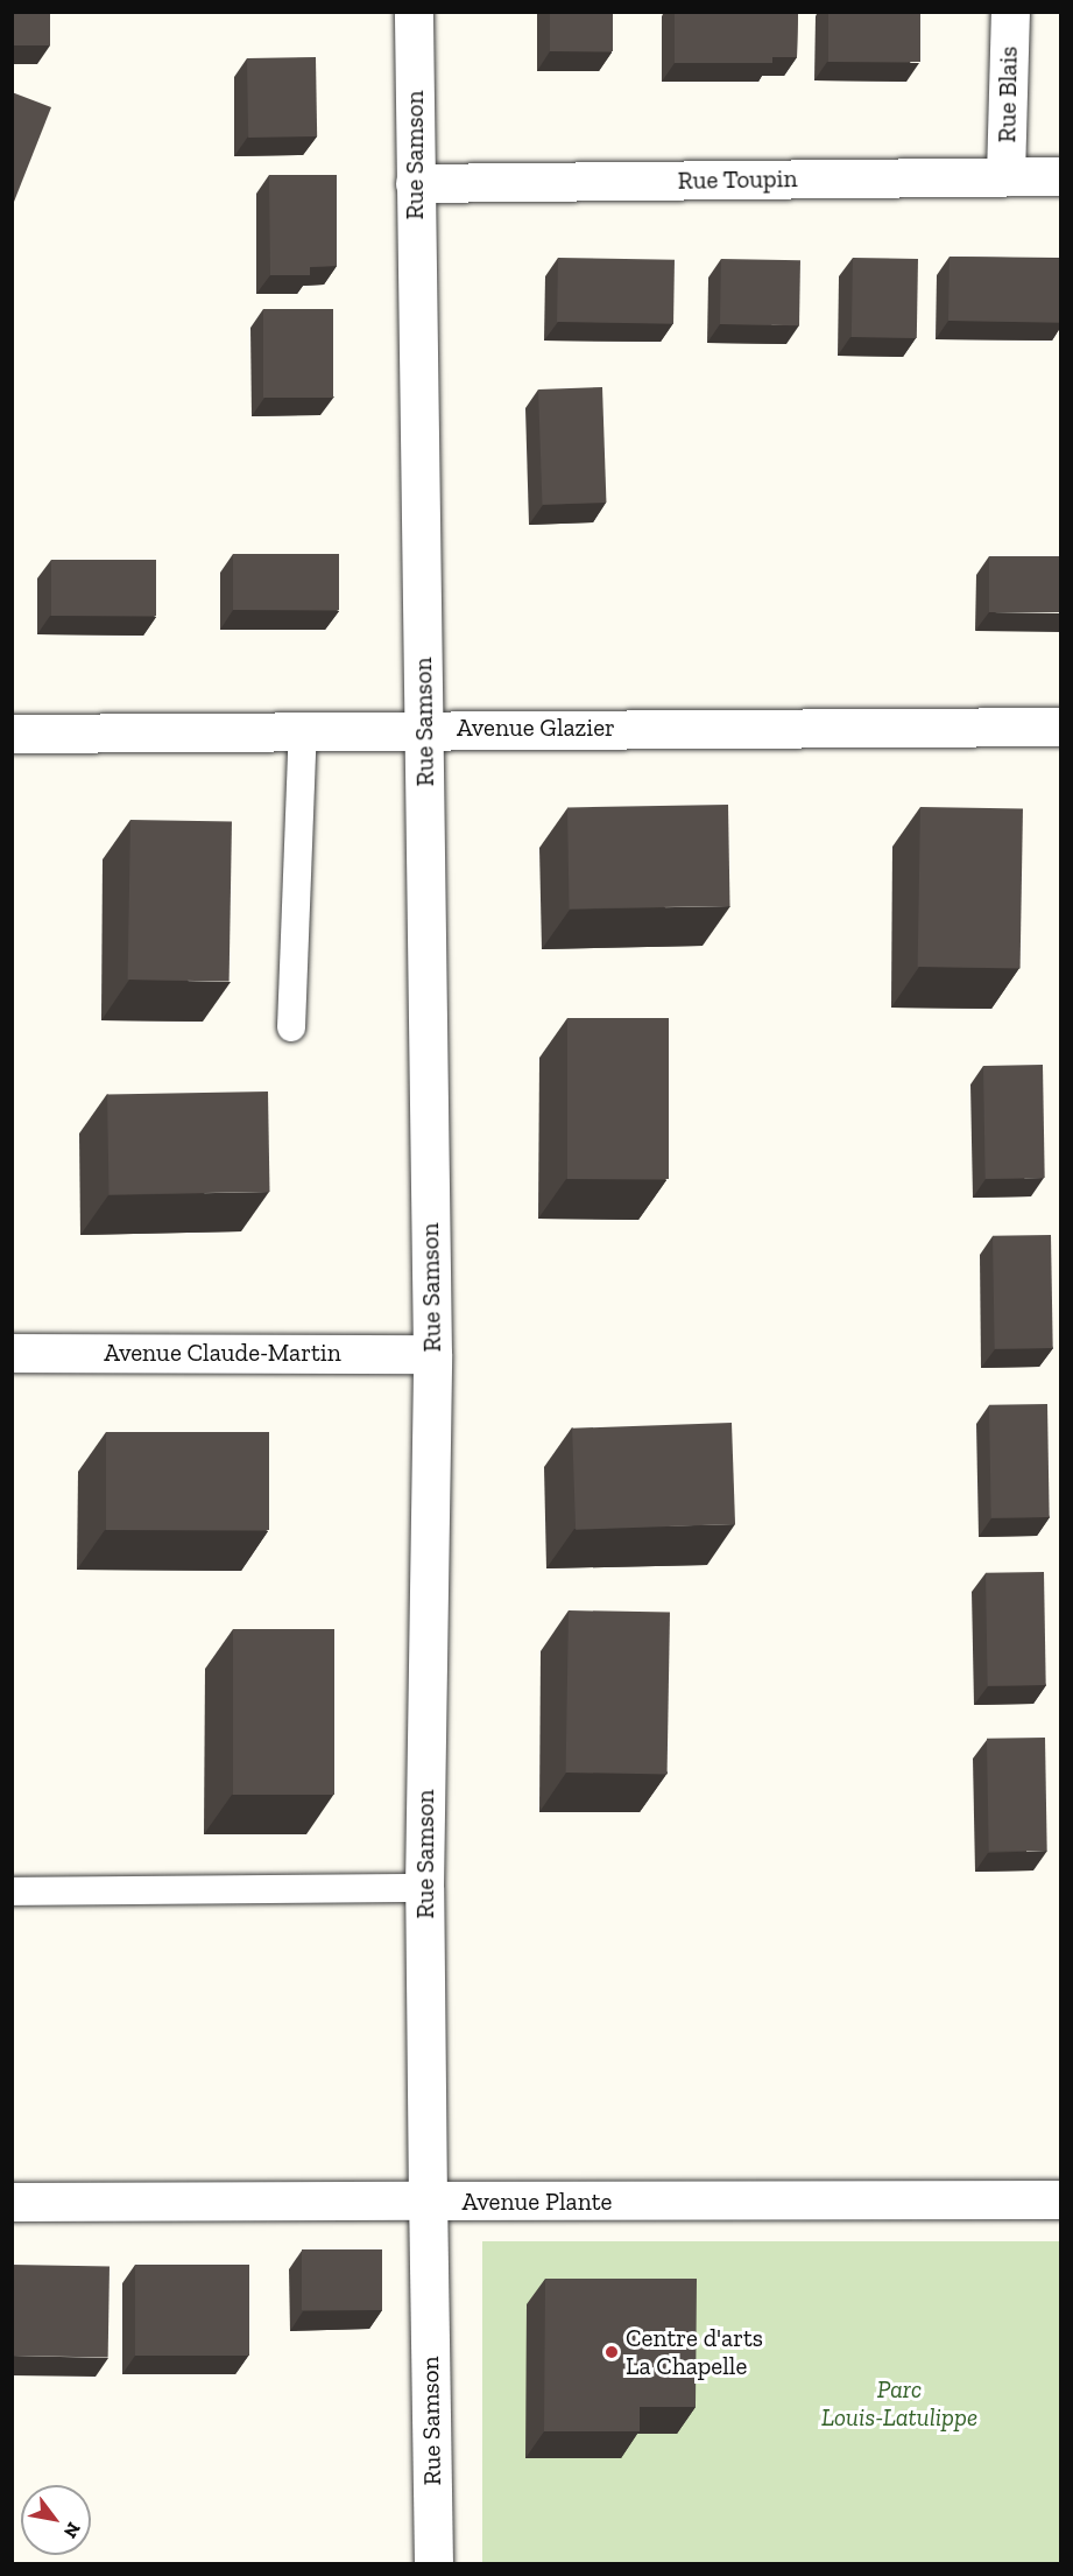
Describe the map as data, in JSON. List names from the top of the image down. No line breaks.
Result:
{"streets":{"street":["Rue Blais","Rue Samson","Rue Toupin","Avenue Glazier","Avenue Claude-Martin","Avenue Plante"]},"crossings":[["Rue Blais","Rue Toupin"],["Rue Samson","Rue Toupin"],["Rue Samson","Avenue Glazier"],["Rue Samson","Avenue Claude-Martin"],["Rue Samson","Avenue Plante"]],"parks":["Parc Louis-Latulippe"],"places":["Centre d'arts La Chapelle"],"north":"bottom right"}
